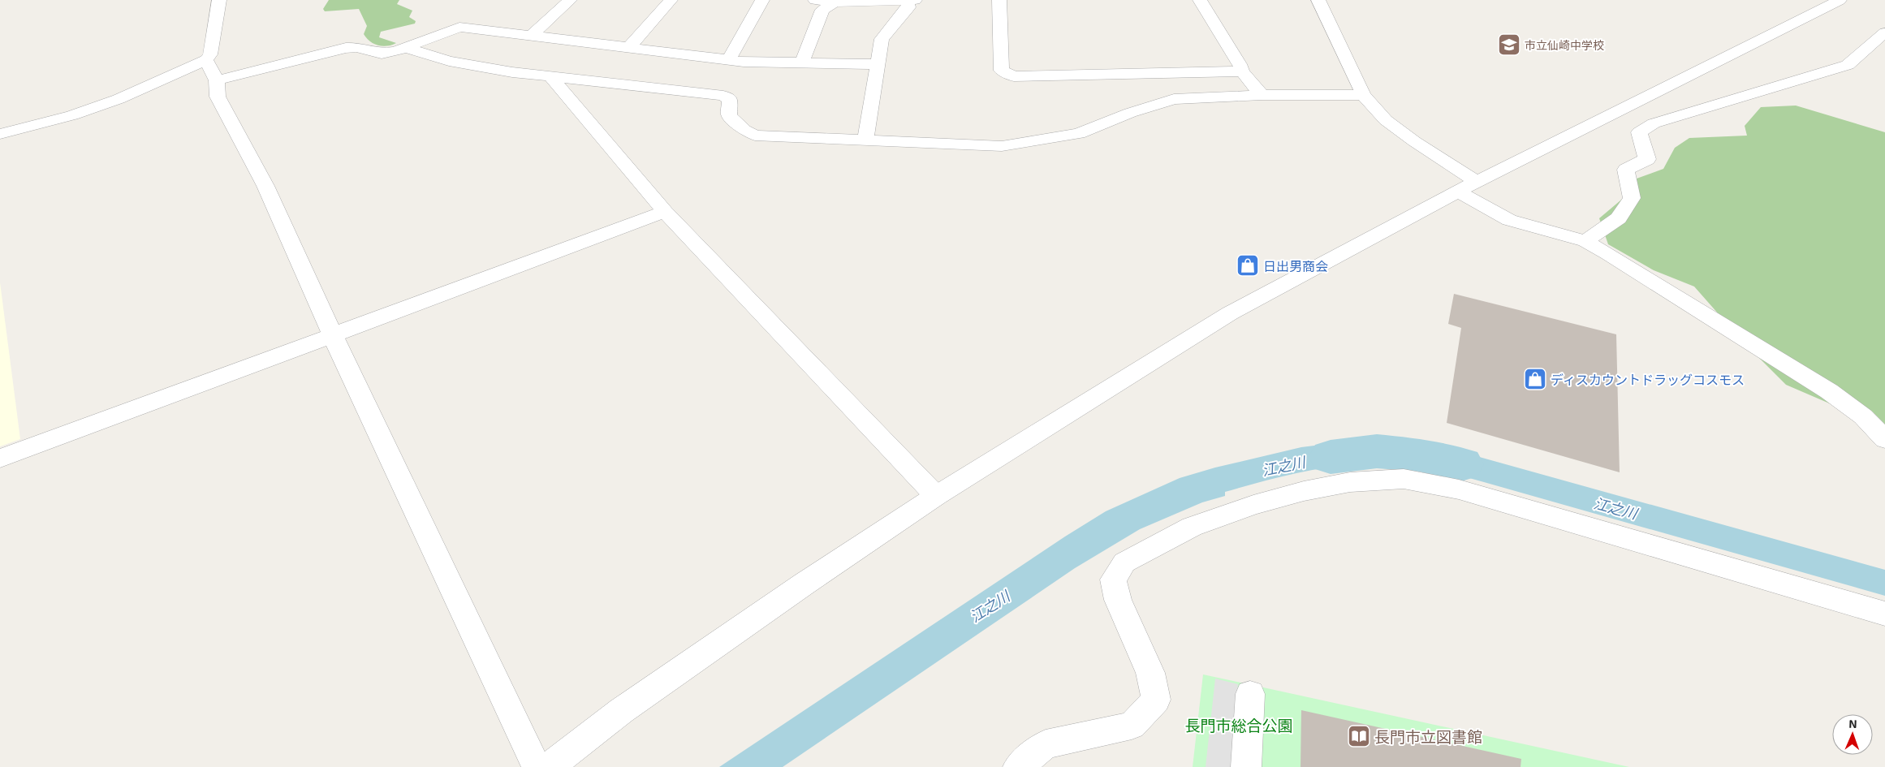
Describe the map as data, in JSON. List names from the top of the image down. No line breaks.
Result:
{"water":["江之川"],"parks":["長門市総合公園"],"places":{"school or university":["市立仙崎中学校"],"shop":["日出男商会","ディスカウントドラッグコスモス"],"library":["長門市立図書館"]},"north":"top"}
